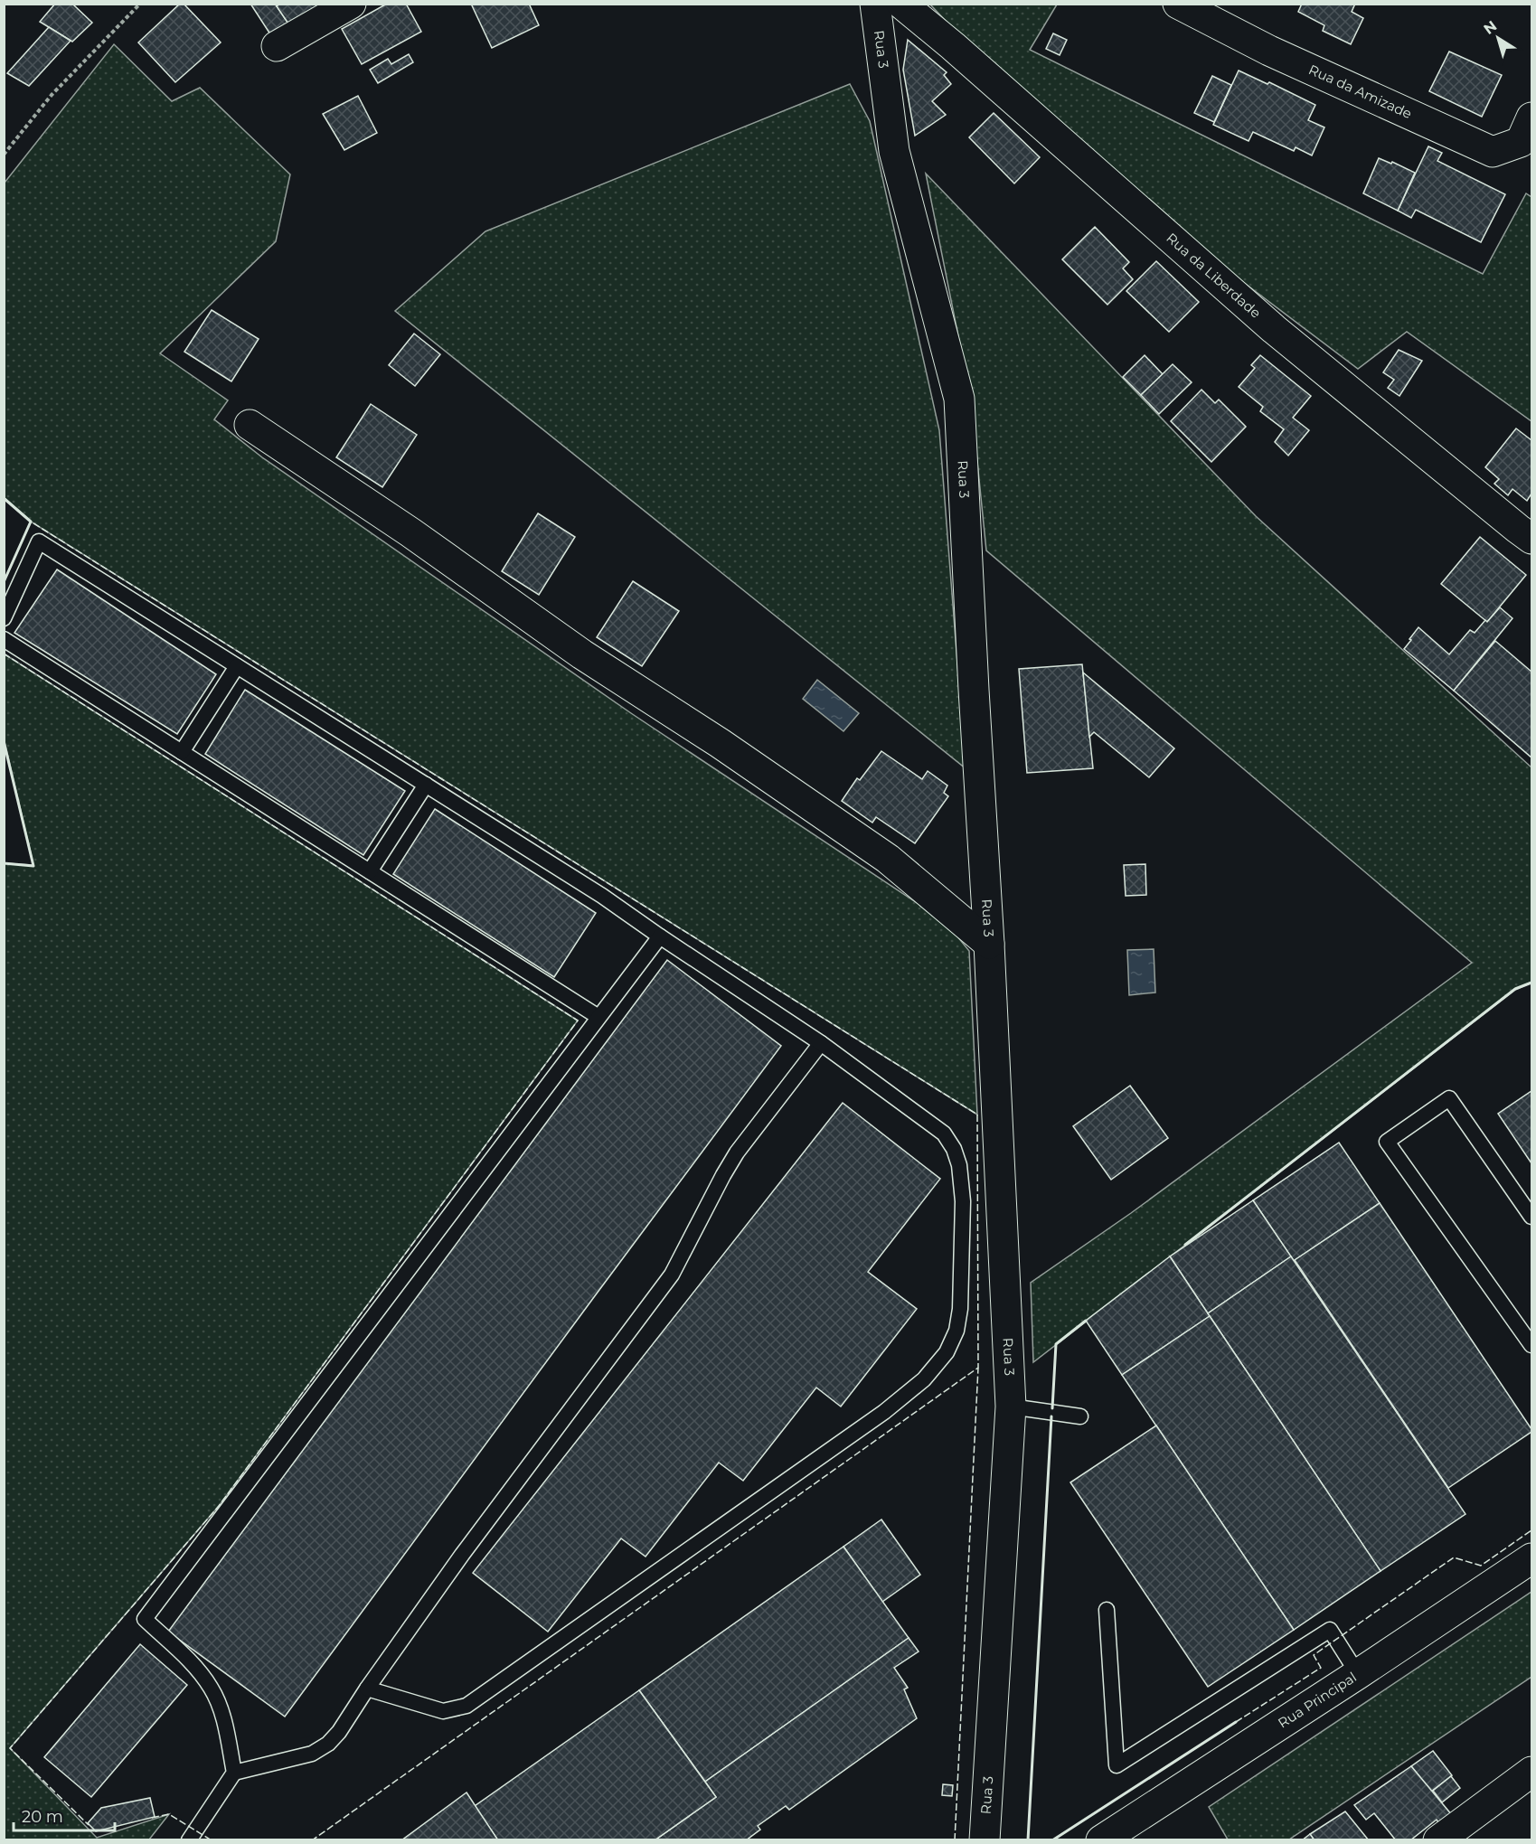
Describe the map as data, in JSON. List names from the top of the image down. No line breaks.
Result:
{"streets":{"street":["Rua 3","Rua da Amizade","Rua da Liberdade","Rua Principal"]},"scale_bar":"20 m","north":"top left"}
